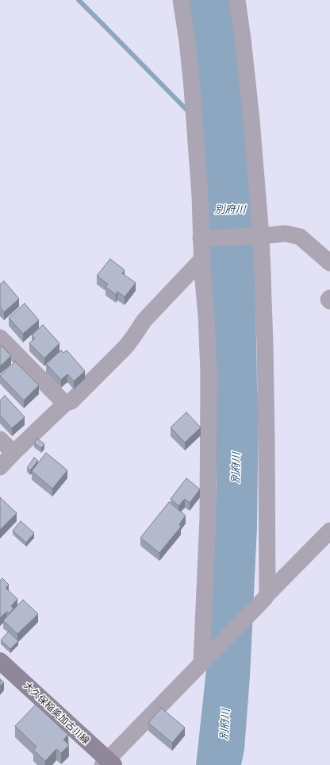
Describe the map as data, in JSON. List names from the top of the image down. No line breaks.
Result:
{"streets":{"main road":["大久保稲美加古川線"]},"water":["別府川"]}
